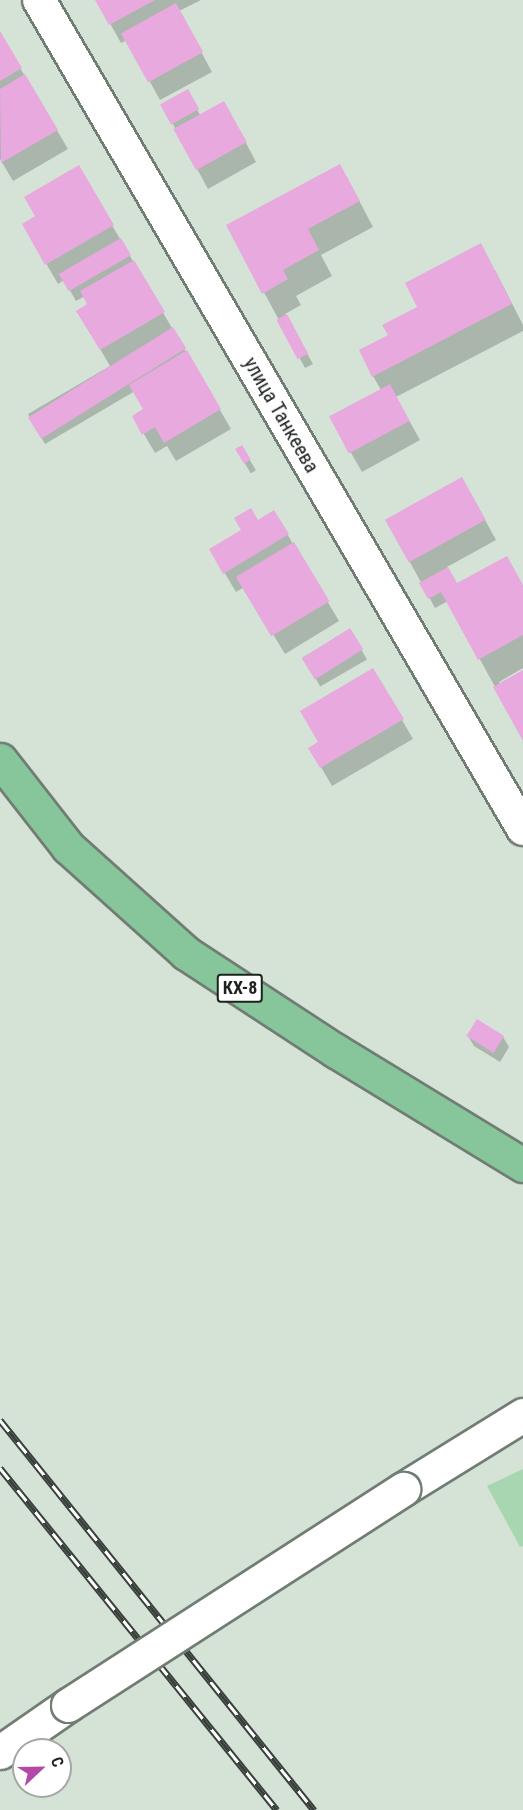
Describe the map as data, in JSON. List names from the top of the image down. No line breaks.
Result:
{"streets":{"main road":["КХ-8"],"street":["улица Танкеева"]},"north":"right"}
